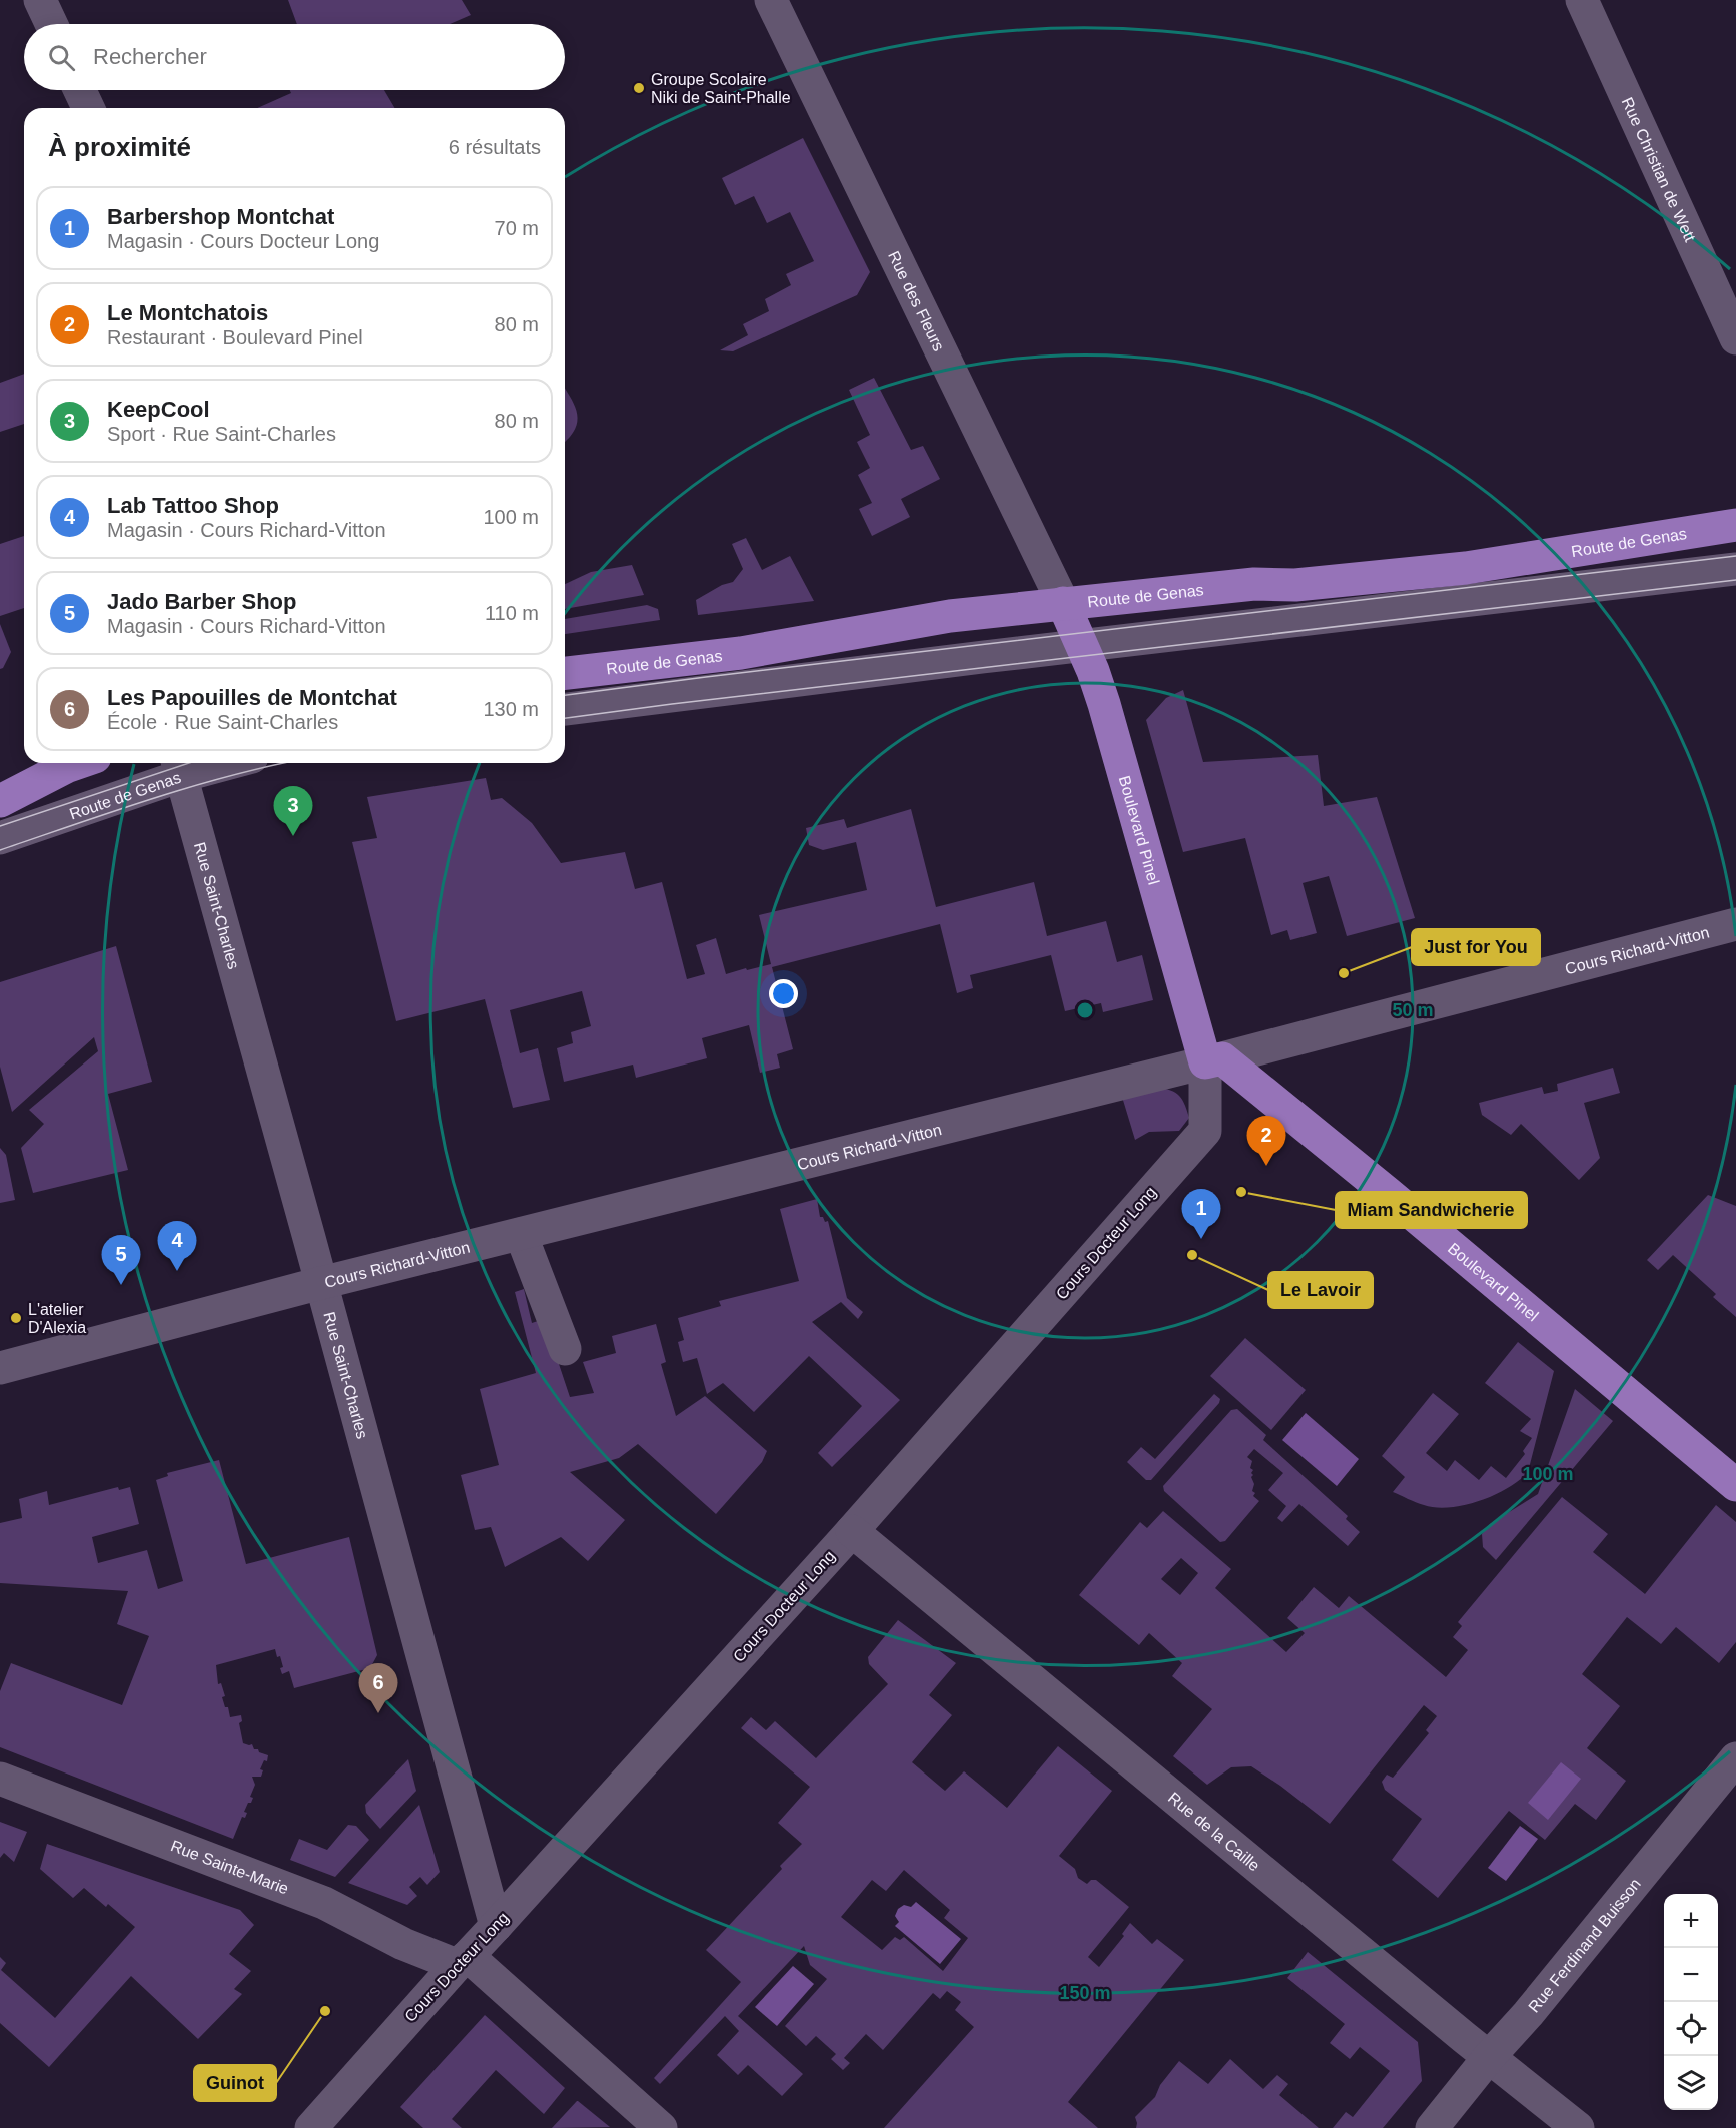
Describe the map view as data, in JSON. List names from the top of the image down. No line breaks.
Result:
{"streets":{"main road":["Route de Genas","Boulevard Pinel"],"street":["Rue Christian de Wett","Rue des Fleurs","Rue Saint-Charles","Cours Richard-Vitton","Cours Docteur Long","Rue de la Caille","Rue Sainte-Marie","Rue Ferdinand Buisson"]},"crossings":[["Rue des Fleurs","Route de Genas"],["Rue des Fleurs","Boulevard Pinel"],["Route de Genas","Boulevard Pinel"],["Route de Genas","Rue Saint-Charles"],["Boulevard Pinel","Cours Richard-Vitton"],["Boulevard Pinel","Cours Docteur Long"],["Rue Saint-Charles","Cours Richard-Vitton"],["Rue Saint-Charles","Cours Docteur Long"],["Cours Richard-Vitton","Cours Docteur Long"],["Cours Docteur Long","Rue de la Caille"],["Cours Docteur Long","Rue Sainte-Marie"],["Rue de la Caille","Rue Ferdinand Buisson"]],"places":["Groupe Scolaire Niki de Saint-Phalle","Just for You","Miam Sandwicherie","Le Lavoir","L'atelier D'Alexia","Guinot"],"page":{"search":"Rechercher","heading":["À proximité","6 résultats"],"list":[{"mark":"1","name":"Barbershop Montchat","note":"Magasin · Cours Docteur Long","value":"70 m"},{"mark":"2","name":"Le Montchatois","note":"Restaurant · Boulevard Pinel","value":"80 m"},{"mark":"3","name":"KeepCool","note":"Sport · Rue Saint-Charles","value":"80 m"},{"mark":"4","name":"Lab Tattoo Shop","note":"Magasin · Cours Richard-Vitton","value":"100 m"},{"mark":"5","name":"Jado Barber Shop","note":"Magasin · Cours Richard-Vitton","value":"110 m"},{"mark":"6","name":"Les Papouilles de Montchat","note":"École · Rue Saint-Charles","value":"130 m"}],"pins":["3","2","1","4","5","6"],"map_buttons":["+","−"]},"rings":["50 m","100 m","150 m"]}
